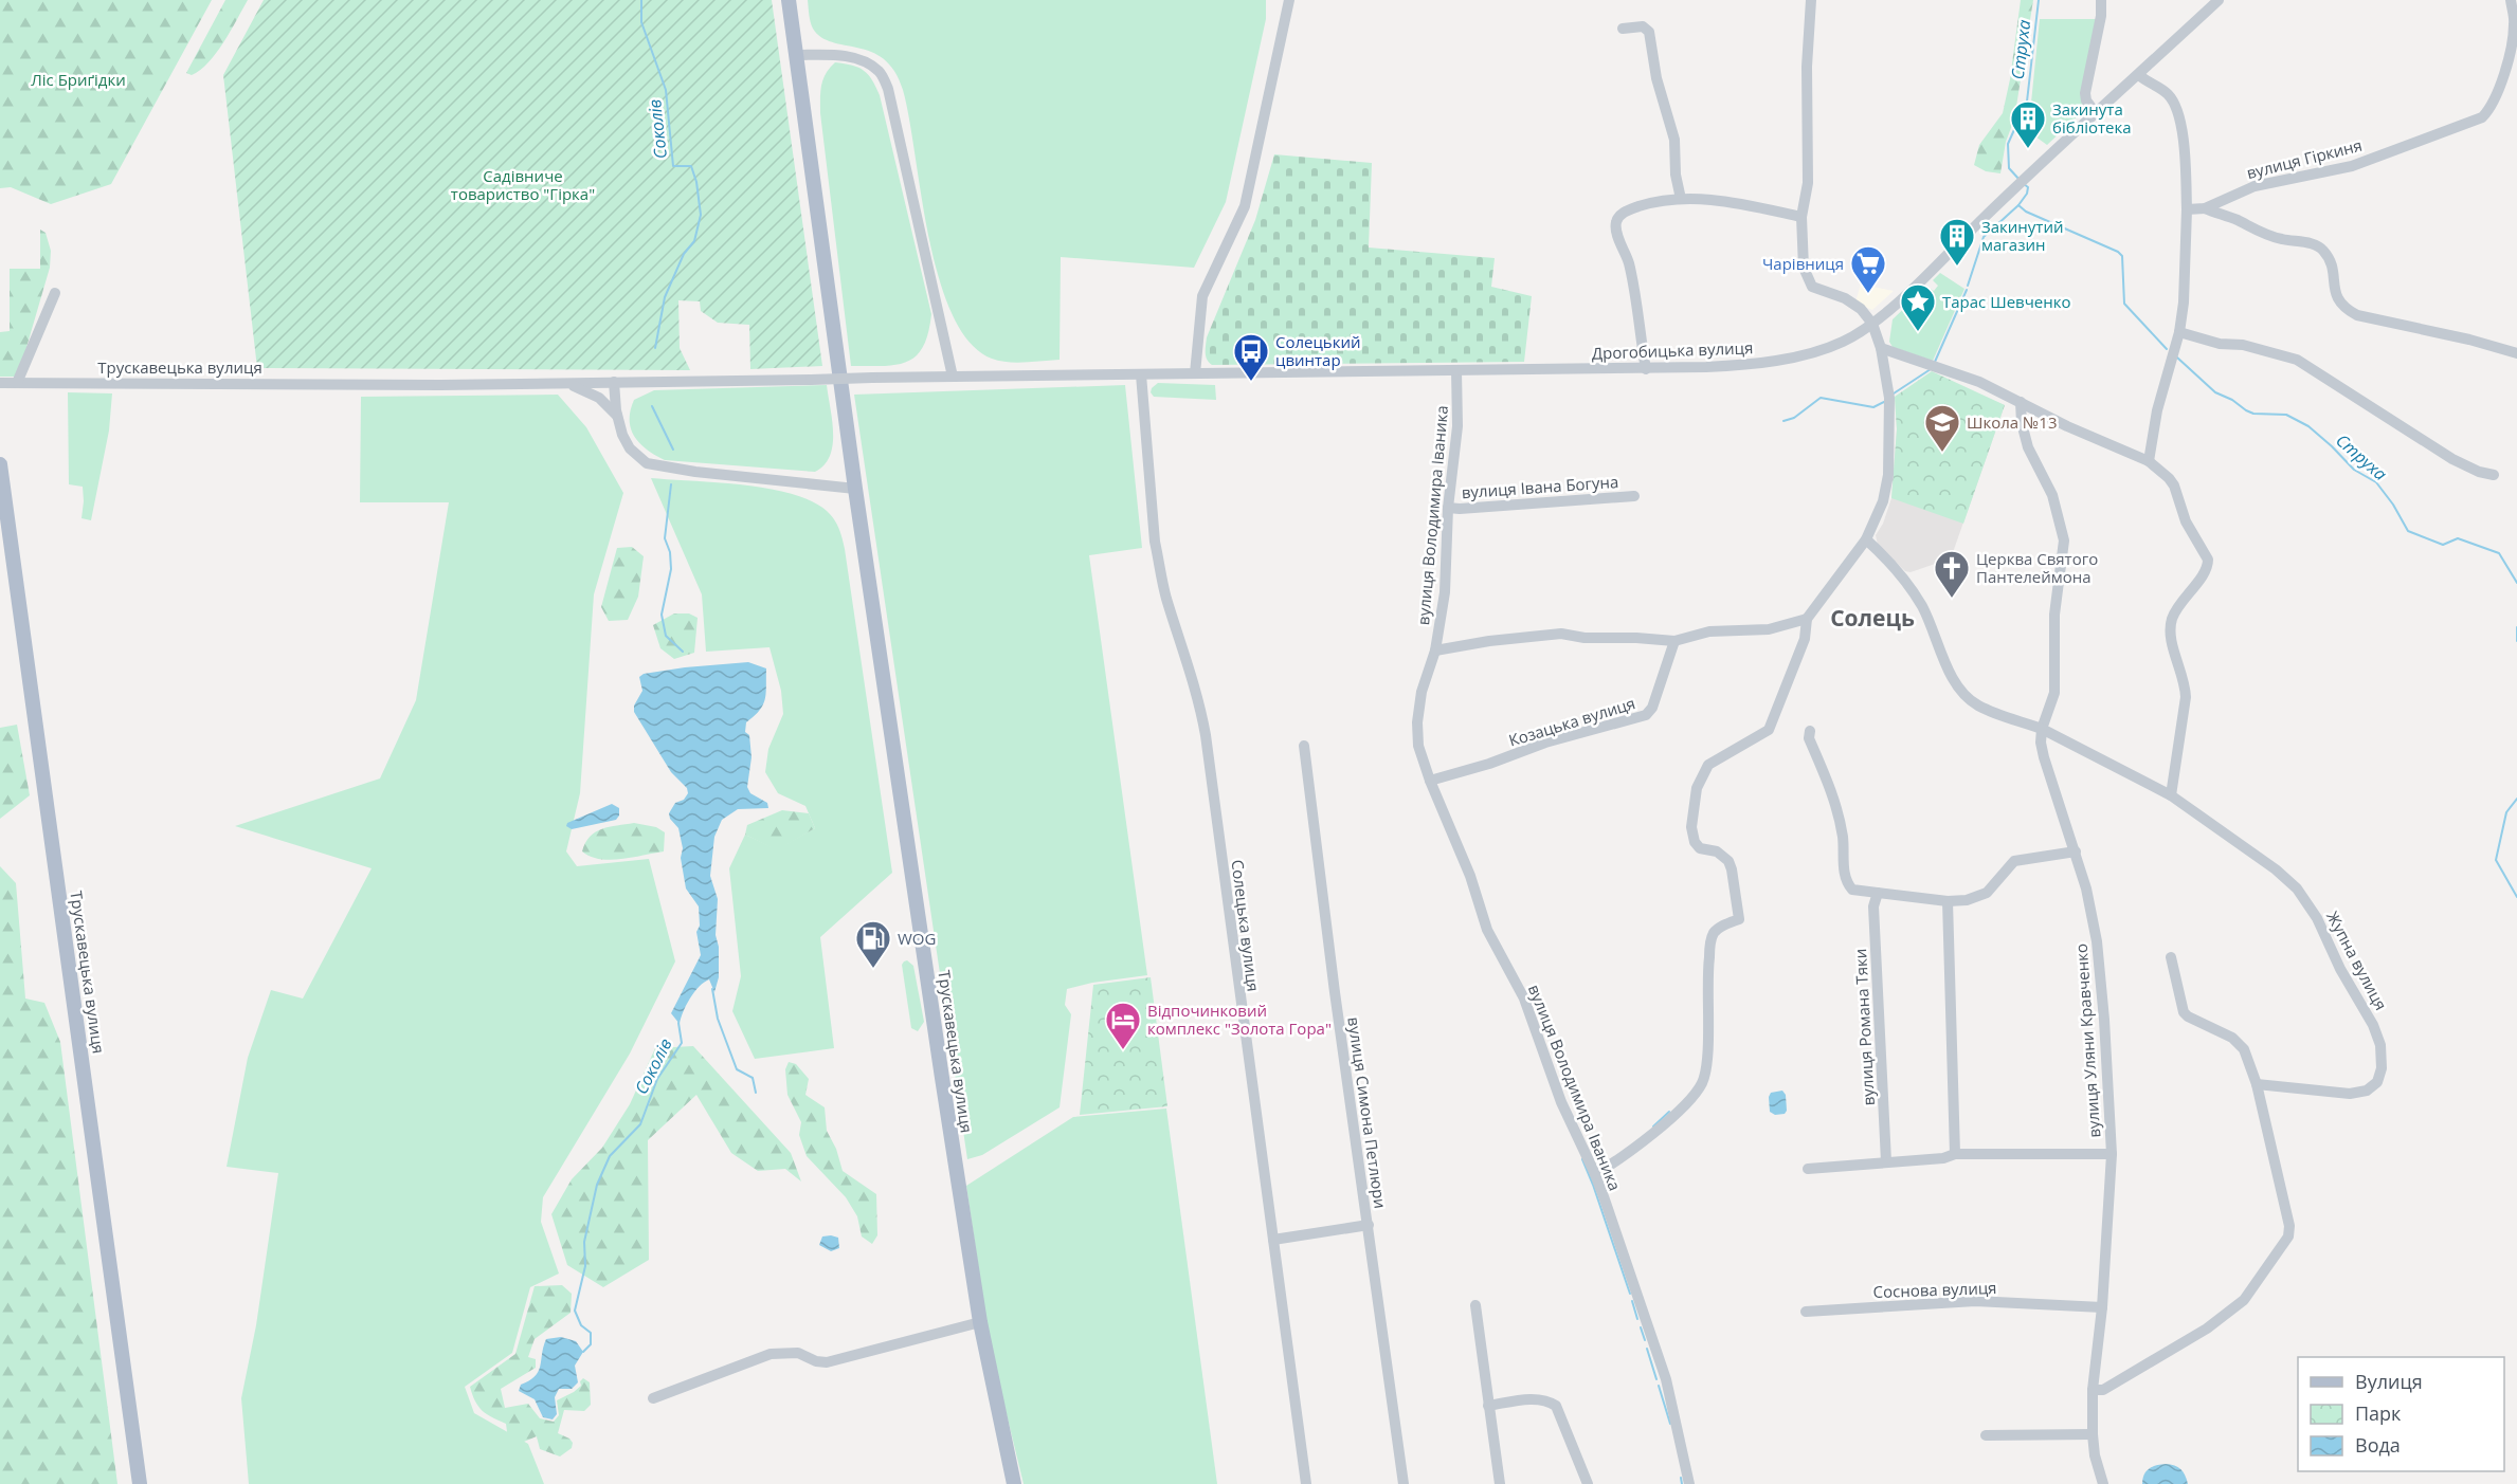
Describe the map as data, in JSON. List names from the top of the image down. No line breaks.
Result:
{"streets":{"main road":["Трускавецька вулиця"],"street":["вулиця Гіркиня","Дрогобицька вулиця","вулиця Івана Богуна","вулиця Володимира Іваника","Козацька вулиця","Солецька вулиця","Жупна вулиця","вулиця Романа Тяки","вулиця Уляни Кравченко","вулиця Симона Петлюри","Соснова вулиця"]},"crossings":[["Дрогобицька вулиця","Трускавецька вулиця"],["Дрогобицька вулиця","вулиця Володимира Іваника"],["Дрогобицька вулиця","Солецька вулиця"],["вулиця Івана Богуна","вулиця Володимира Іваника"],["вулиця Володимира Іваника","Козацька вулиця"],["Жупна вулиця","вулиця Уляни Кравченко"],["вулиця Романа Тяки","вулиця Уляни Кравченко"]],"districts":["Солець"],"water":["Струха","Соколів"],"parks":["Ліс Бриґідки","Садівниче товариство \"Гірка\""],"places":{"building":["Закинута бібліотека","Закинутий магазин"],"supermarket":["Чарівниця"],"place":["Тарас Шевченко"],"bus stop":["Солецький цвинтар"],"school or university":["Школа №13"],"church":["Церква Святого Пантелеймона"],"fuel station":["WOG"],"hotel":["Відпочинковий комплекс \"Золота Гора\""]},"legend":["Вулиця","Парк","Вода"]}
